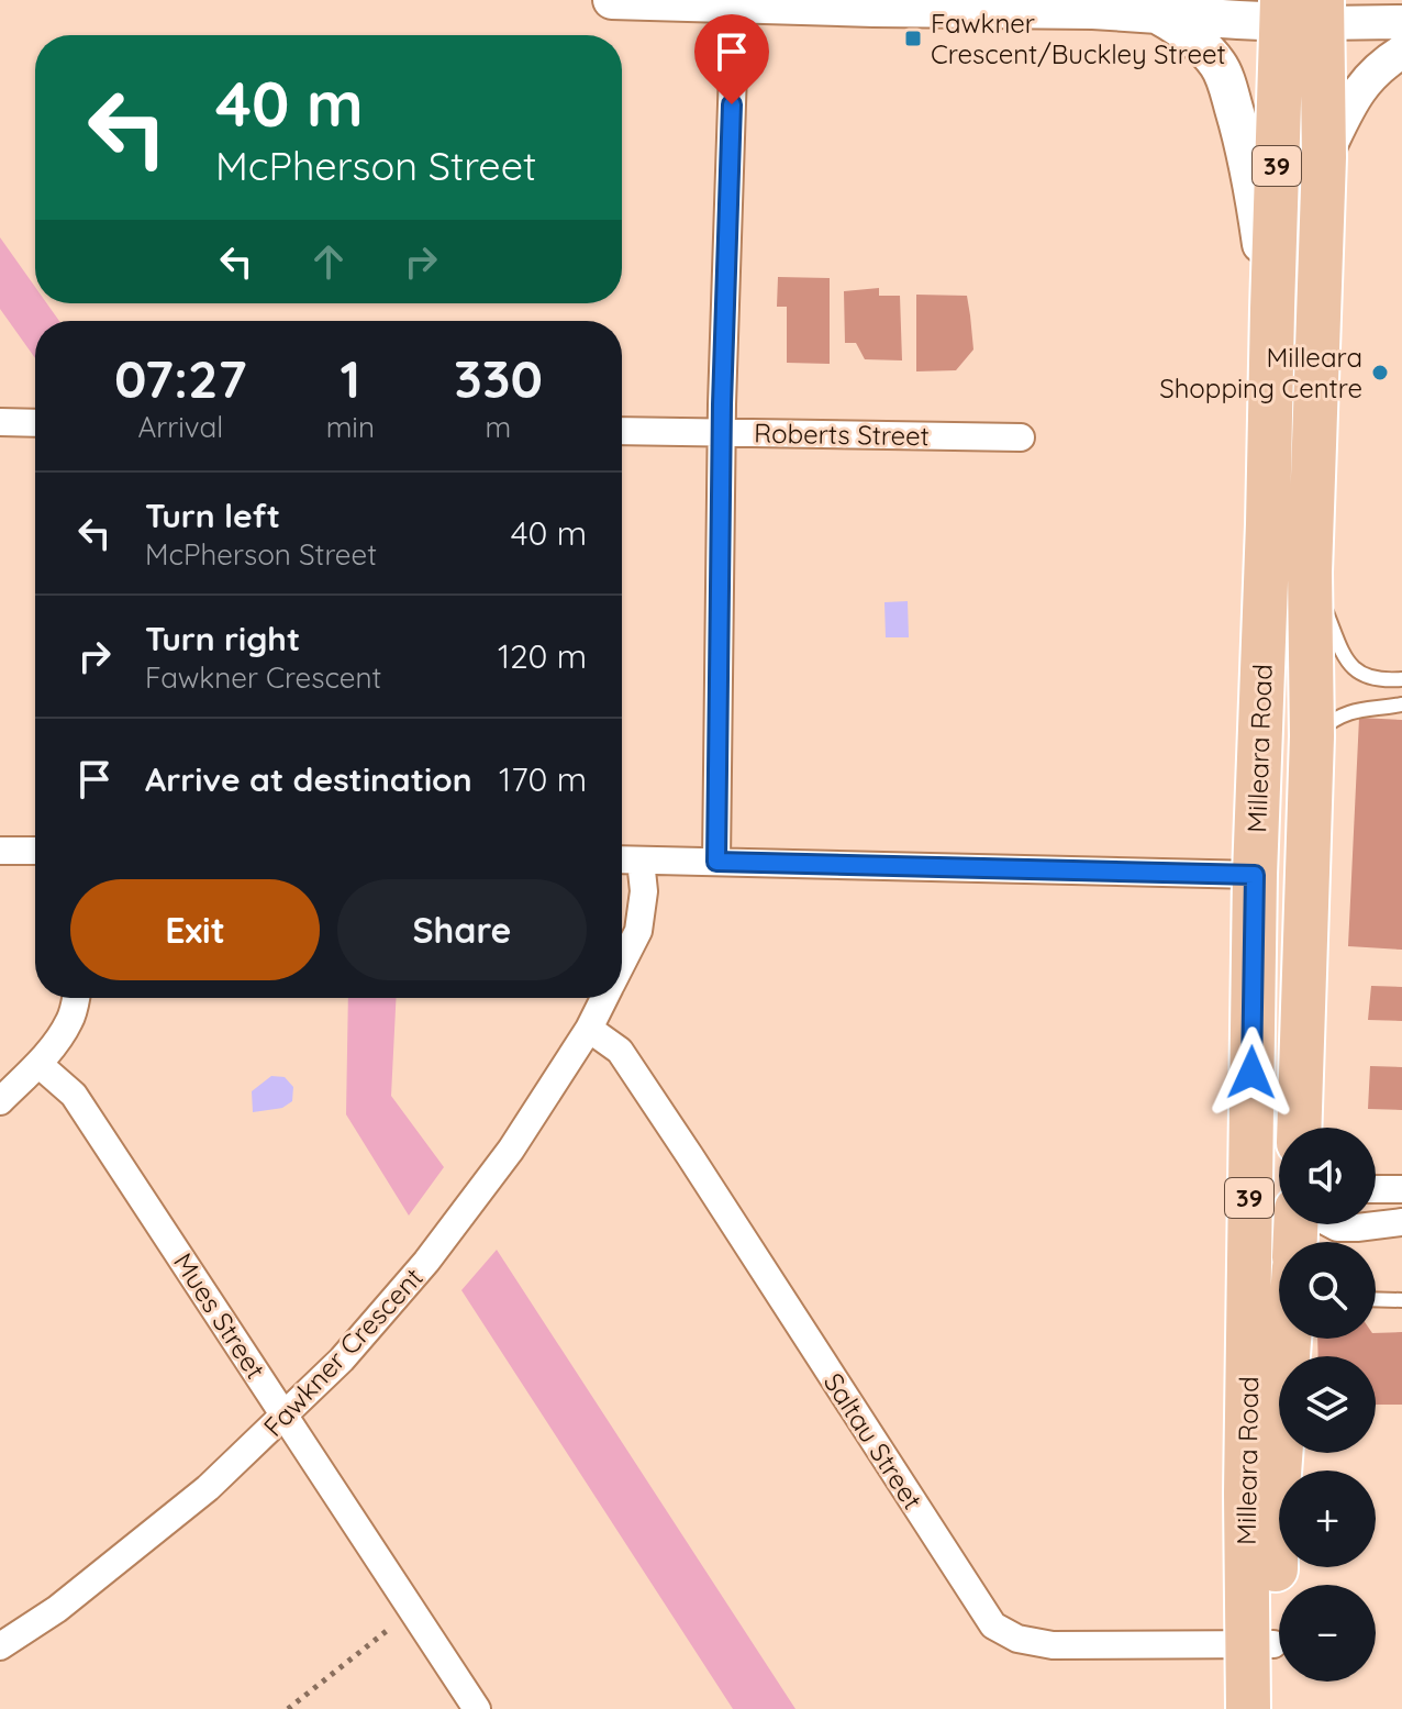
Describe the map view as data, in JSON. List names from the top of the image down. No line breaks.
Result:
{"streets":{"main road":["39","Milleara Road"],"street":["Roberts Street","Mues Street","Fawkner Crescent","Saltau Street"]},"crossings":[["Milleara Road","Saltau Street"],["Mues Street","Fawkner Crescent"],["Fawkner Crescent","Saltau Street"]],"places":{"transit":["Fawkner Crescent/Buckley Street"],"other":["Milleara Shopping Centre"]},"page":{"turn":["40 m","McPherson Street"],"eta":["07:27","Arrival","1","min","330","m"],"list":[{"name":"Turn left","note":"McPherson Street","value":"40 m"},{"name":"Turn right","note":"Fawkner Crescent","value":"120 m"},{"name":"Arrive at destination","value":"170 m"}],"buttons":["Exit","Share"],"map_buttons":["+","−"]}}
